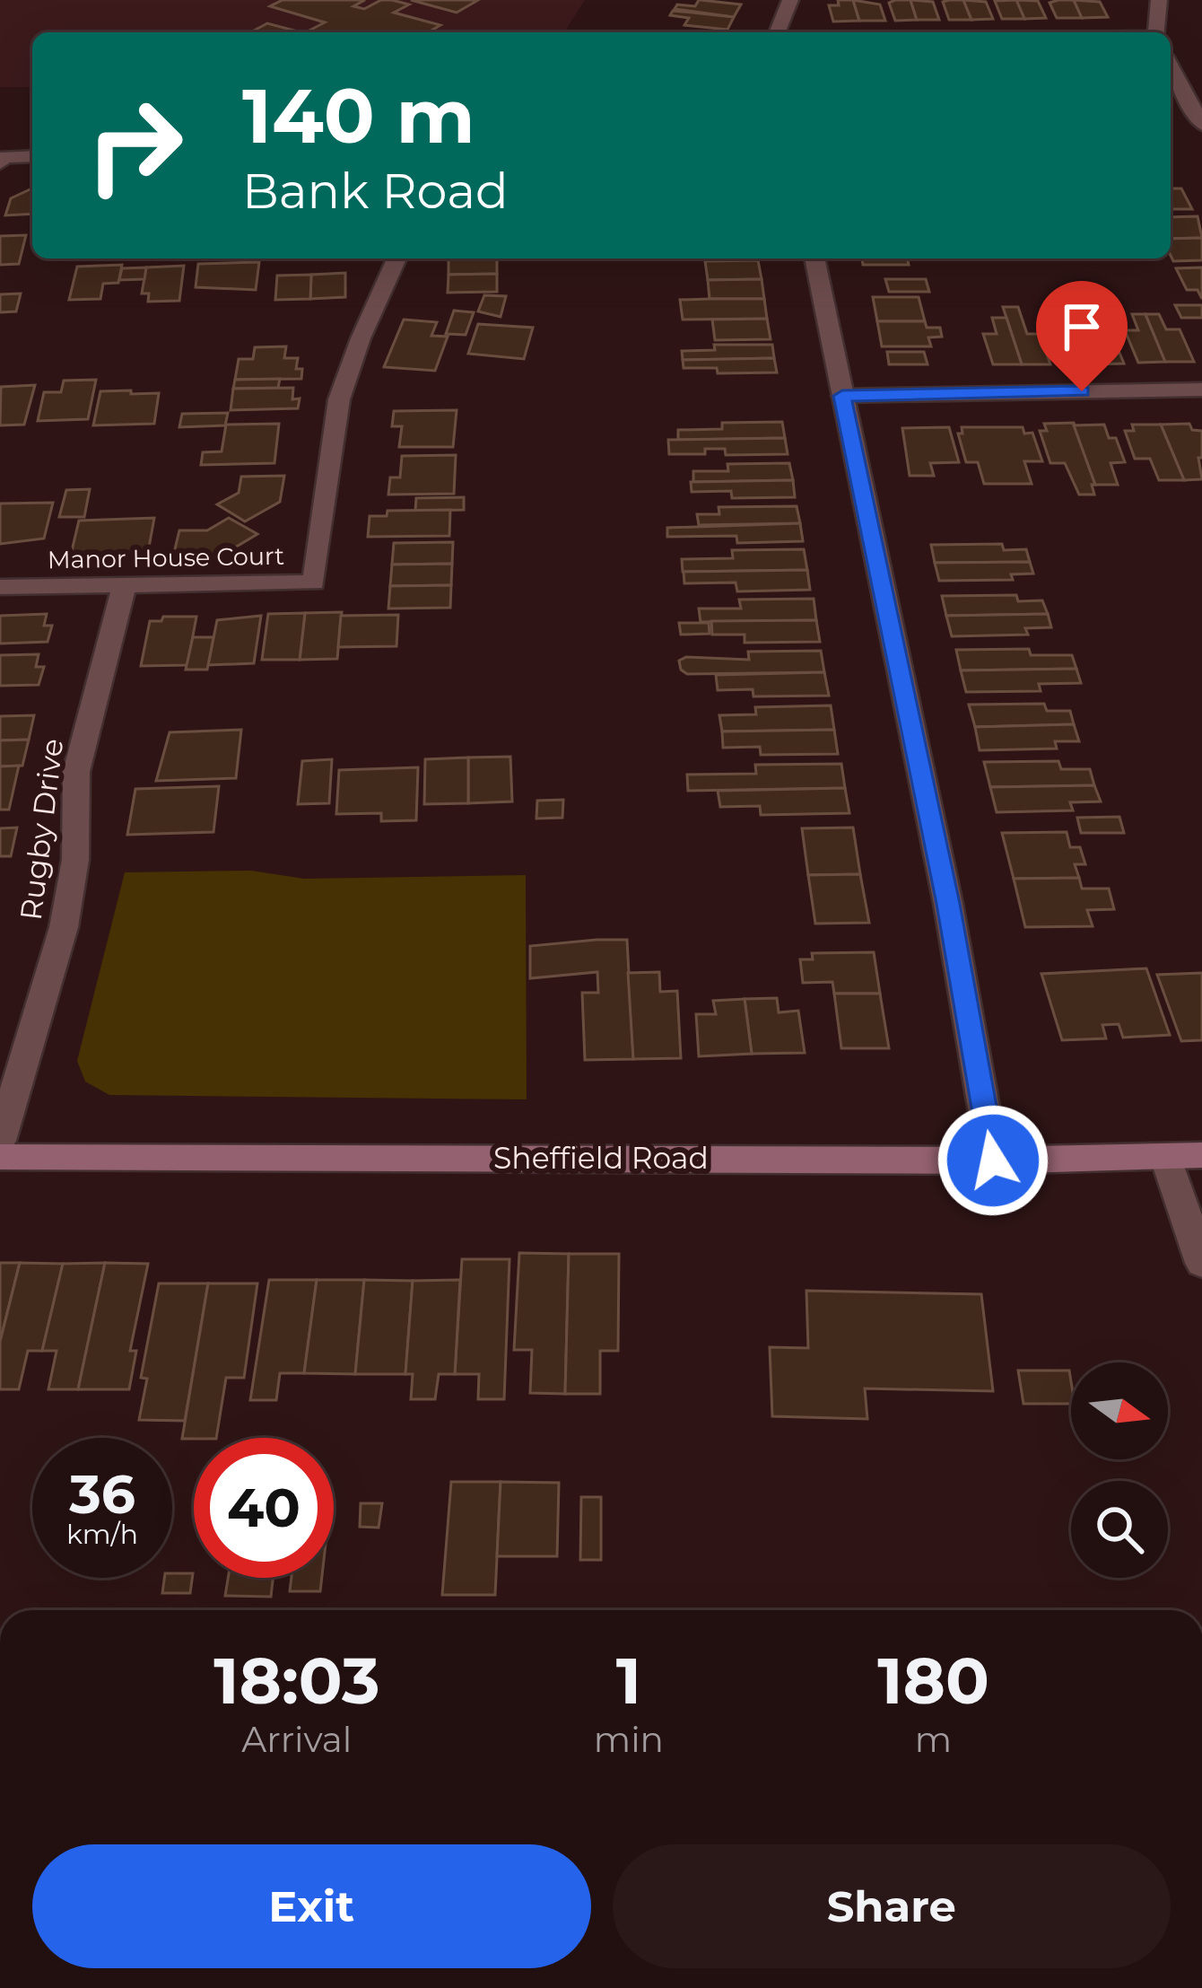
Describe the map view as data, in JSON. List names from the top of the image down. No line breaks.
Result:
{"streets":{"main road":["Sheffield Road"],"street":["Manor House Court","Rugby Drive"]},"crossings":[["Manor House Court","Rugby Drive"]],"north":"right","page":{"turn":["140 m","Bank Road"],"speed":"36 km/h","limit":"40","eta":["18:03","Arrival","1","min","180","m"],"buttons":["Exit","Share"]}}
